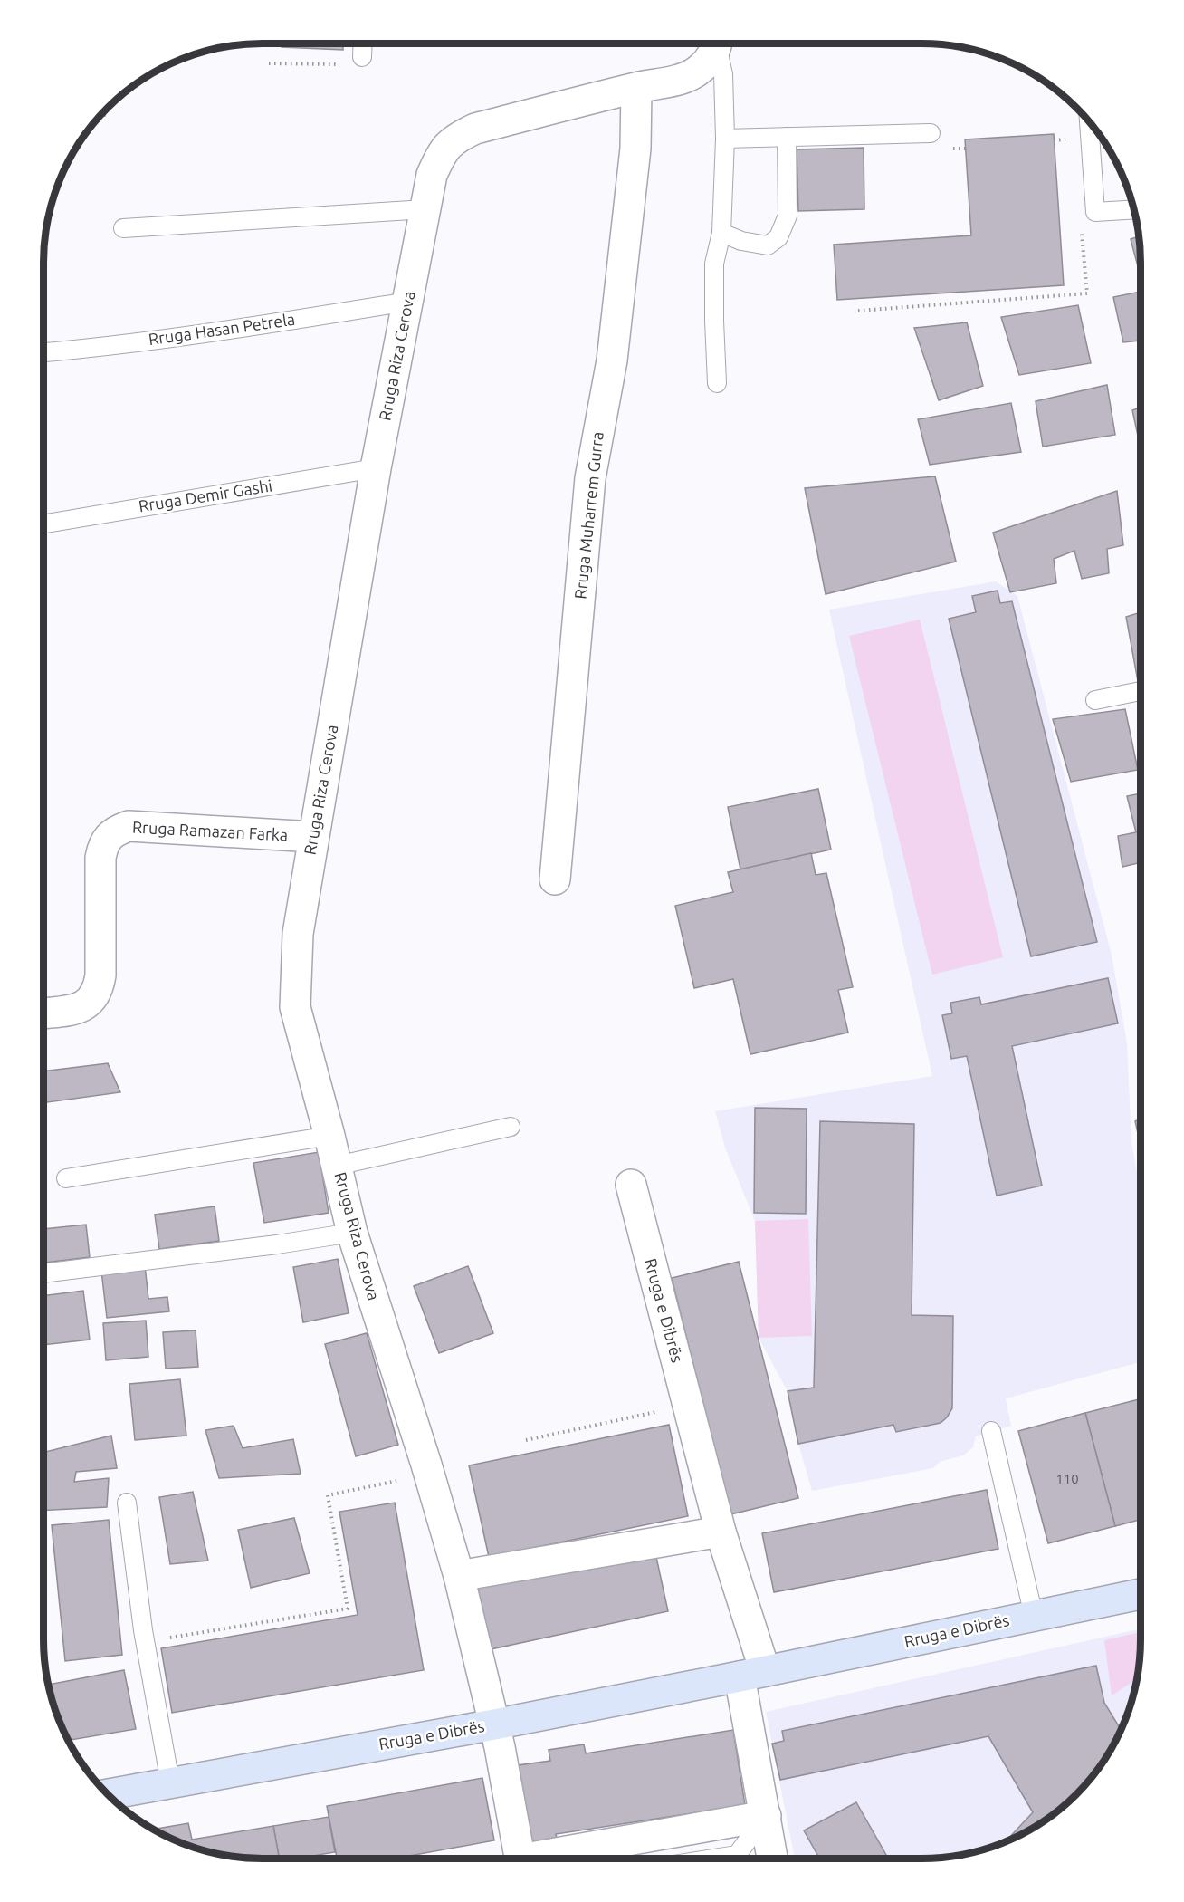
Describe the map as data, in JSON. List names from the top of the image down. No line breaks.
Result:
{"streets":{"main road":["Rruga e Dibrës"],"street":["Rruga Riza Cerova","Rruga Muharrem Gurra","Rruga Ramazan Farka"],"lane":["Rruga Hasan Petrela","Rruga Demir Gashi"]},"crossings":[["Rruga Hasan Petrela","Rruga Riza Cerova"],["Rruga Riza Cerova","Rruga Demir Gashi"],["Rruga Riza Cerova","Rruga Muharrem Gurra"],["Rruga Riza Cerova","Rruga Ramazan Farka"],["Rruga Riza Cerova","Rruga e Dibrës"]],"house_numbers":["110"]}
